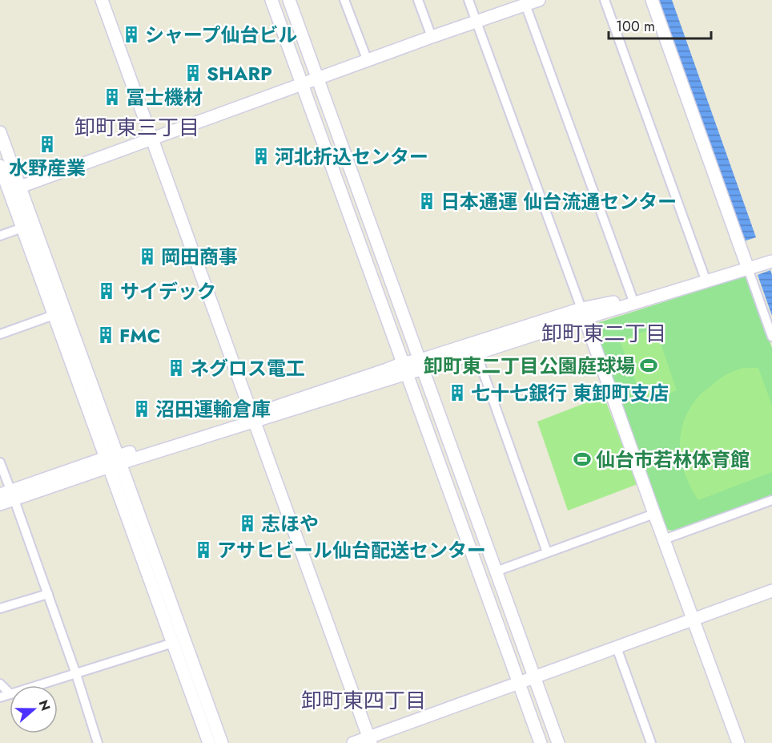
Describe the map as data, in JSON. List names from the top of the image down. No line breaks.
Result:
{"districts":["卸町東三丁目","卸町東二丁目","卸町東四丁目"],"places":{"building":["シャープ仙台ビル","SHARP","冨士機材","水野産業","河北折込センター","日本通運 仙台流通センター","岡田商事","サイデック","FMC","ネグロス電工","七十七銀行 東卸町支店","沼田運輸倉庫","志ほや","アサヒビール仙台配送センター"],"sports":["卸町東二丁目公園庭球場","仙台市若林体育館"]},"scale_bar":"100 m","north":"right"}
